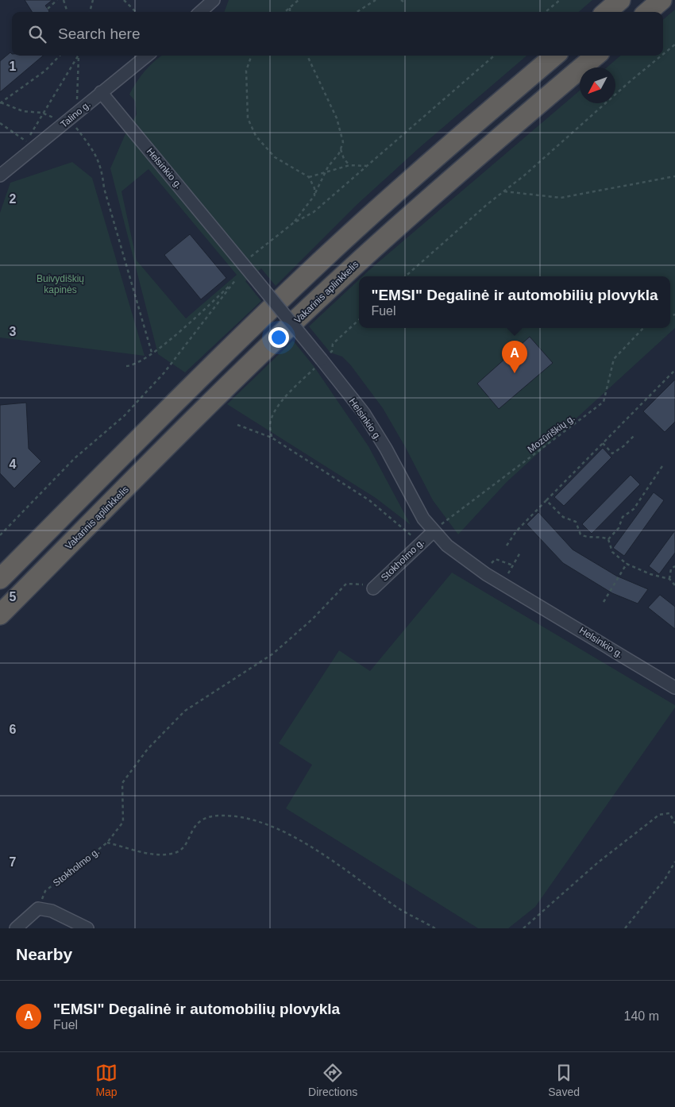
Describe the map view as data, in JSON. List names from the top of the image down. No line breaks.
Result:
{"streets":{"highway":["Vakarinis aplinkkelis"],"street":["Talino g.","Helsinkio g.","Stokholmo g."],"path":["Mozūriškių g."]},"crossings":[["Talino g.","Helsinkio g."],["Helsinkio g.","Mozūriškių g."],["Helsinkio g.","Stokholmo g."],["Mozūriškių g.","Stokholmo g."]],"parks":["Buivydiškių kapinės"],"north":"bottom left","page":{"search":"Search here","popup":["\"EMSI\" Degalinė ir automobilių plovykla","Fuel"],"pins":"A","heading":"Nearby","list":[{"mark":"A","name":"\"EMSI\" Degalinė ir automobilių plovykla","note":"Fuel","value":"140 m"}],"nav":["Map","Directions","Saved"]},"grid":{"rows":["1","2","3","4","5","6","7"]}}
